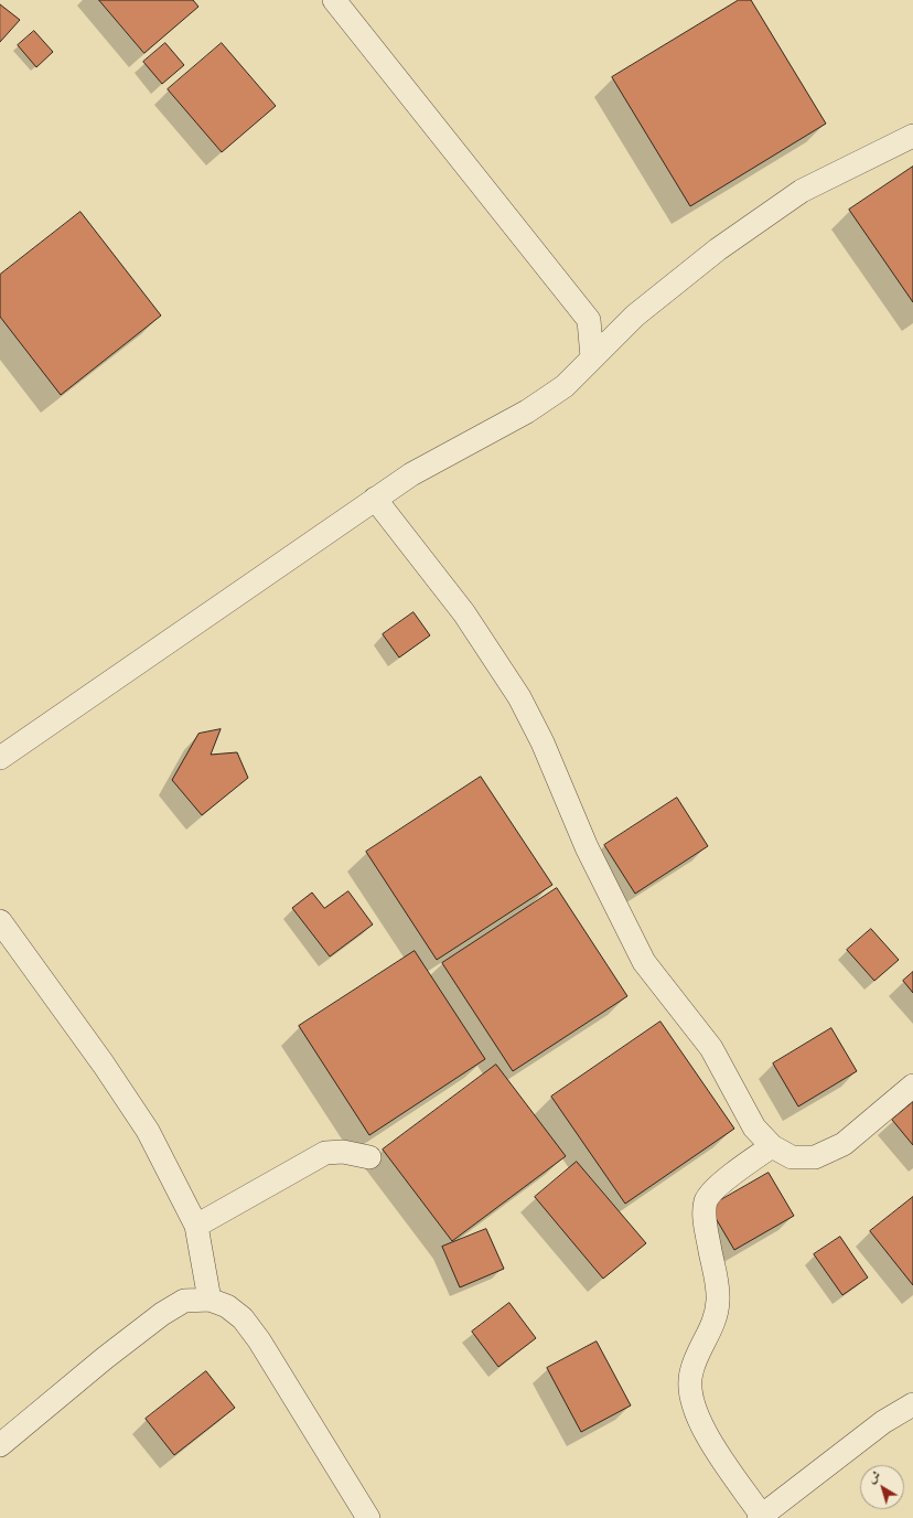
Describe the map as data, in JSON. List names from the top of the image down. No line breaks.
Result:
{"north":"top left"}
